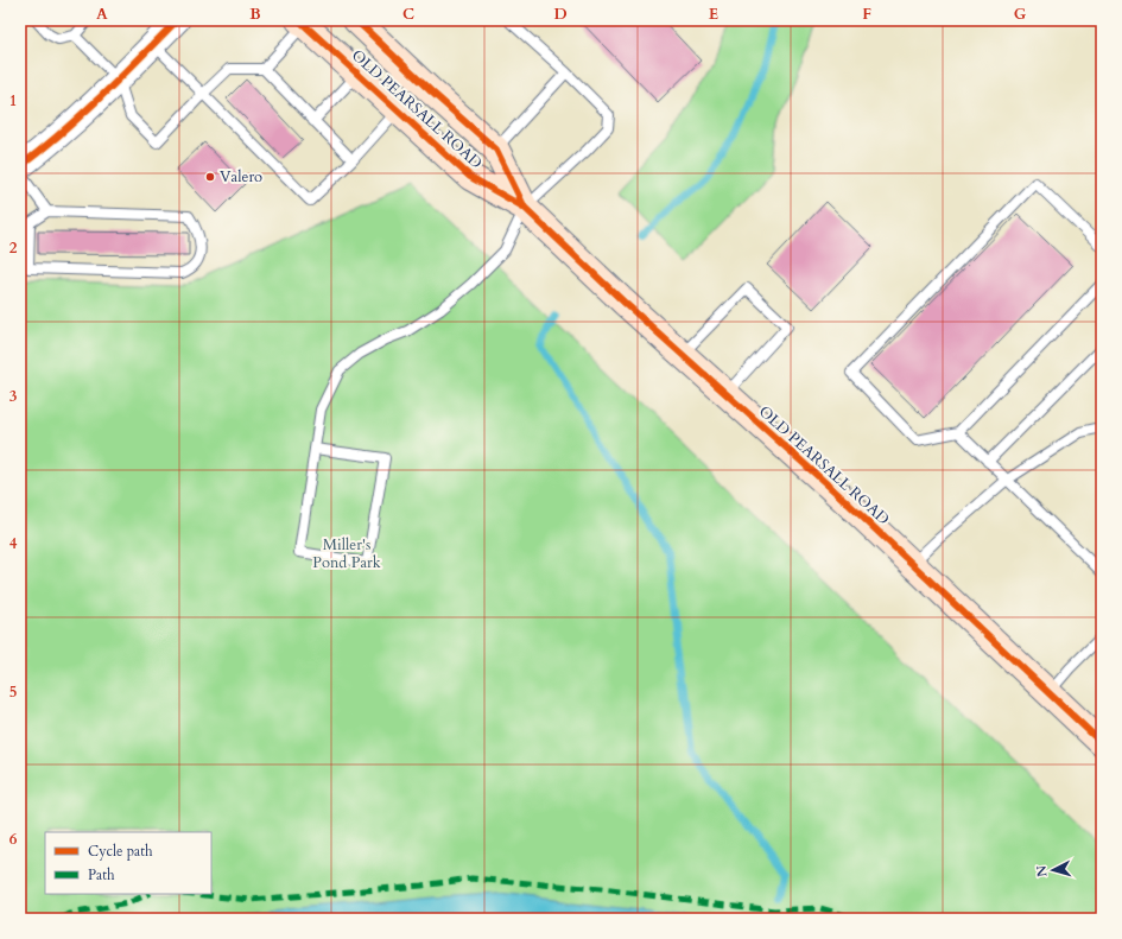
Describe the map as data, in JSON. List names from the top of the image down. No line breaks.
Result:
{"streets":{"main road":["OLD PEARSALL ROAD"]},"parks":["Miller's Pond Park"],"places":["Valero"],"legend":["Cycle path","Path"],"north":"left","grid":{"columns":["A","B","C","D","E","F","G"],"rows":["1","2","3","4","5","6"]}}
